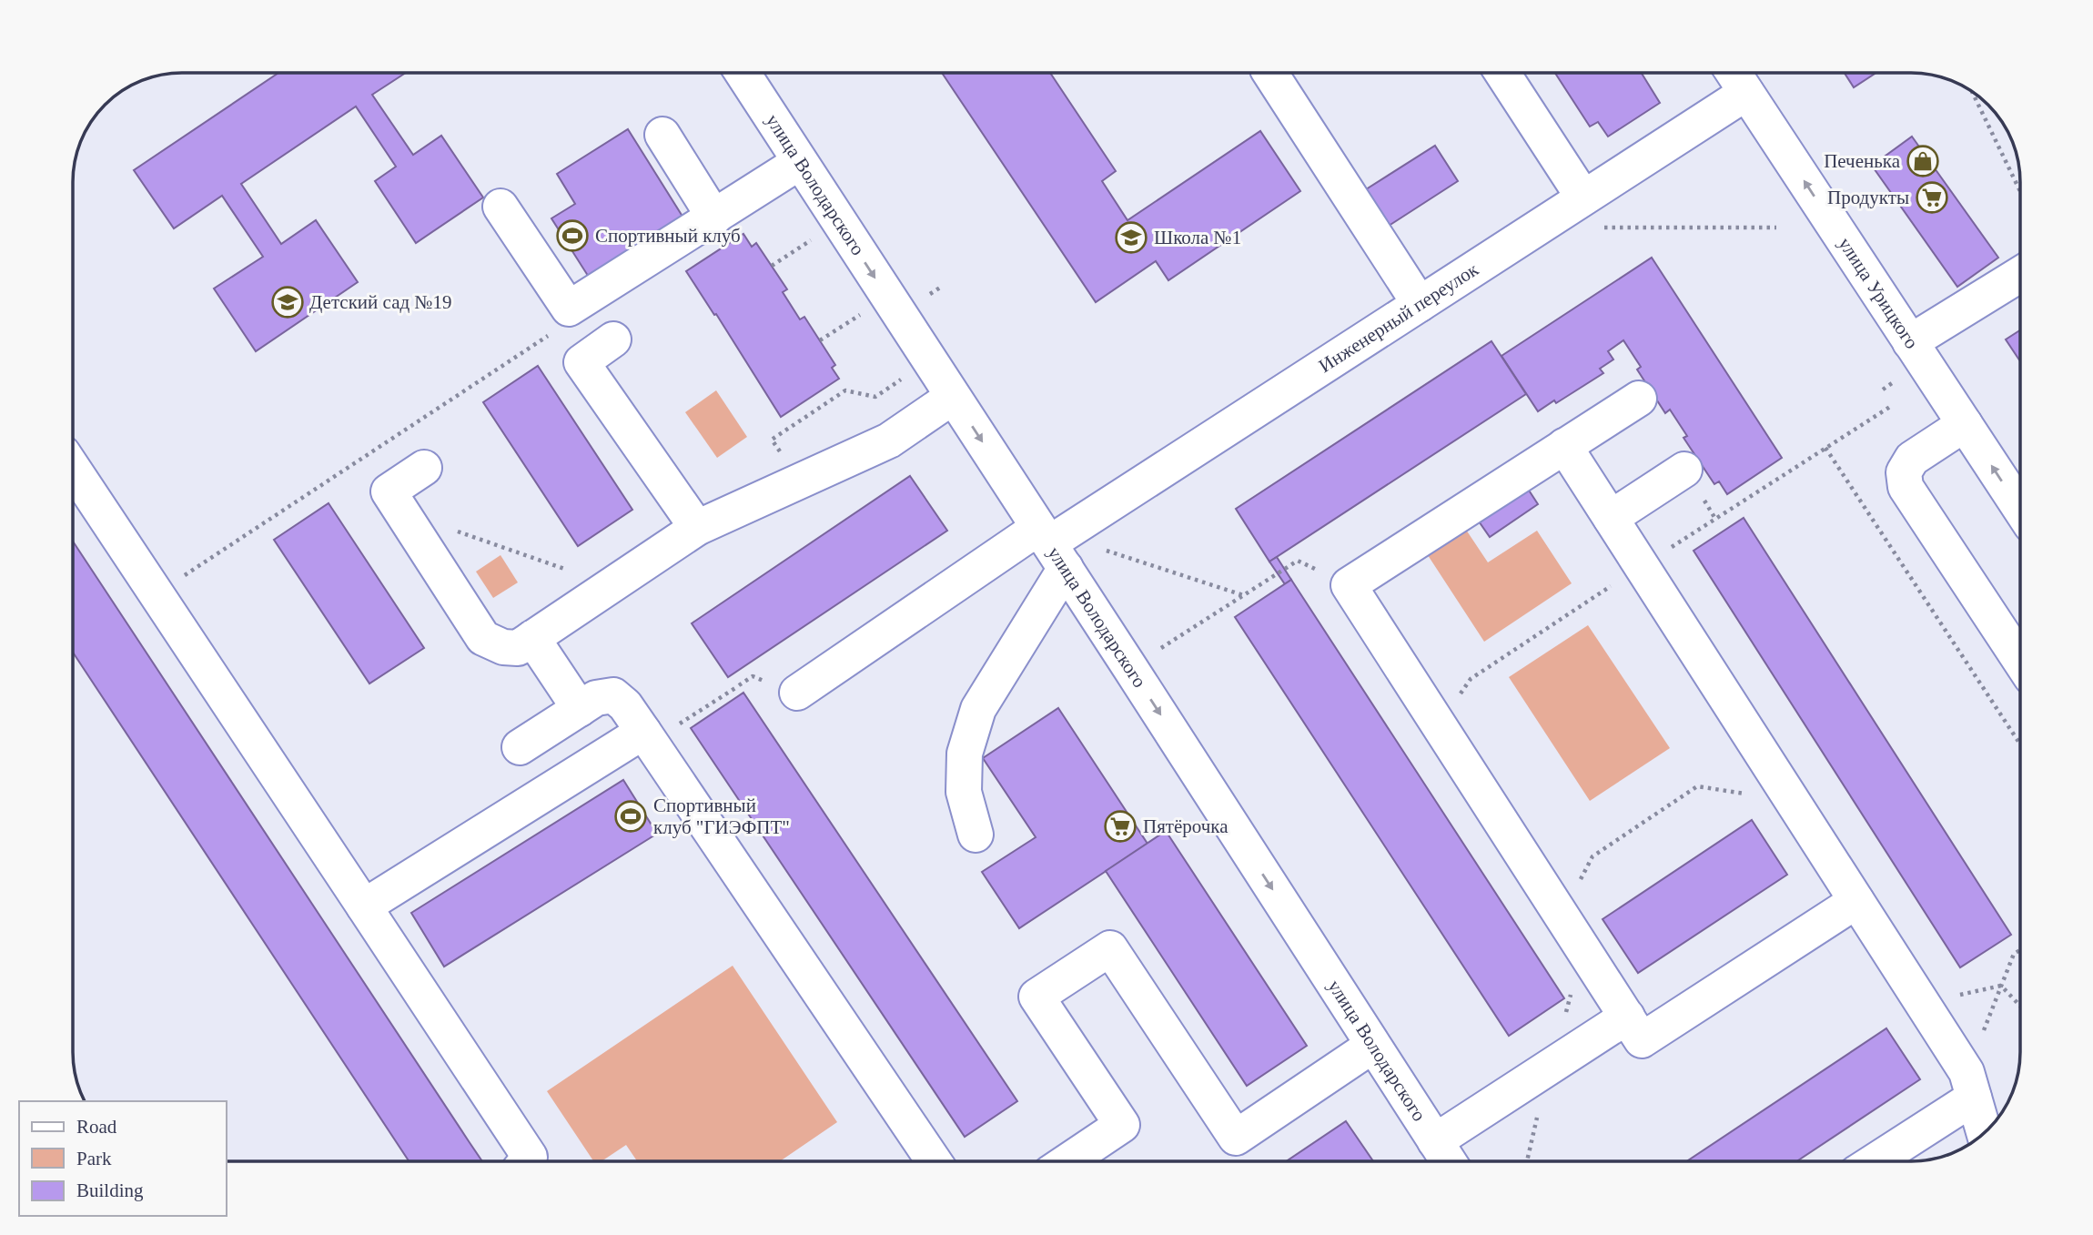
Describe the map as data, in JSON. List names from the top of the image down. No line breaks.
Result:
{"streets":{"street":["улица Володарского","улица Урицкого","Инженерный переулок"]},"crossings":[["улица Володарского","Инженерный переулок"],["улица Урицкого","Инженерный переулок"]],"one_way":["улица Володарского","улица Урицкого"],"places":{"shop":["Печенька"],"supermarket":["Продукты","Пятёрочка"],"sports":["Спортивный клуб","Спортивный клуб \"ГИЭФПТ\""],"school or university":["Школа №1","Детский сад №19"]},"legend":["Road","Park","Building"]}
